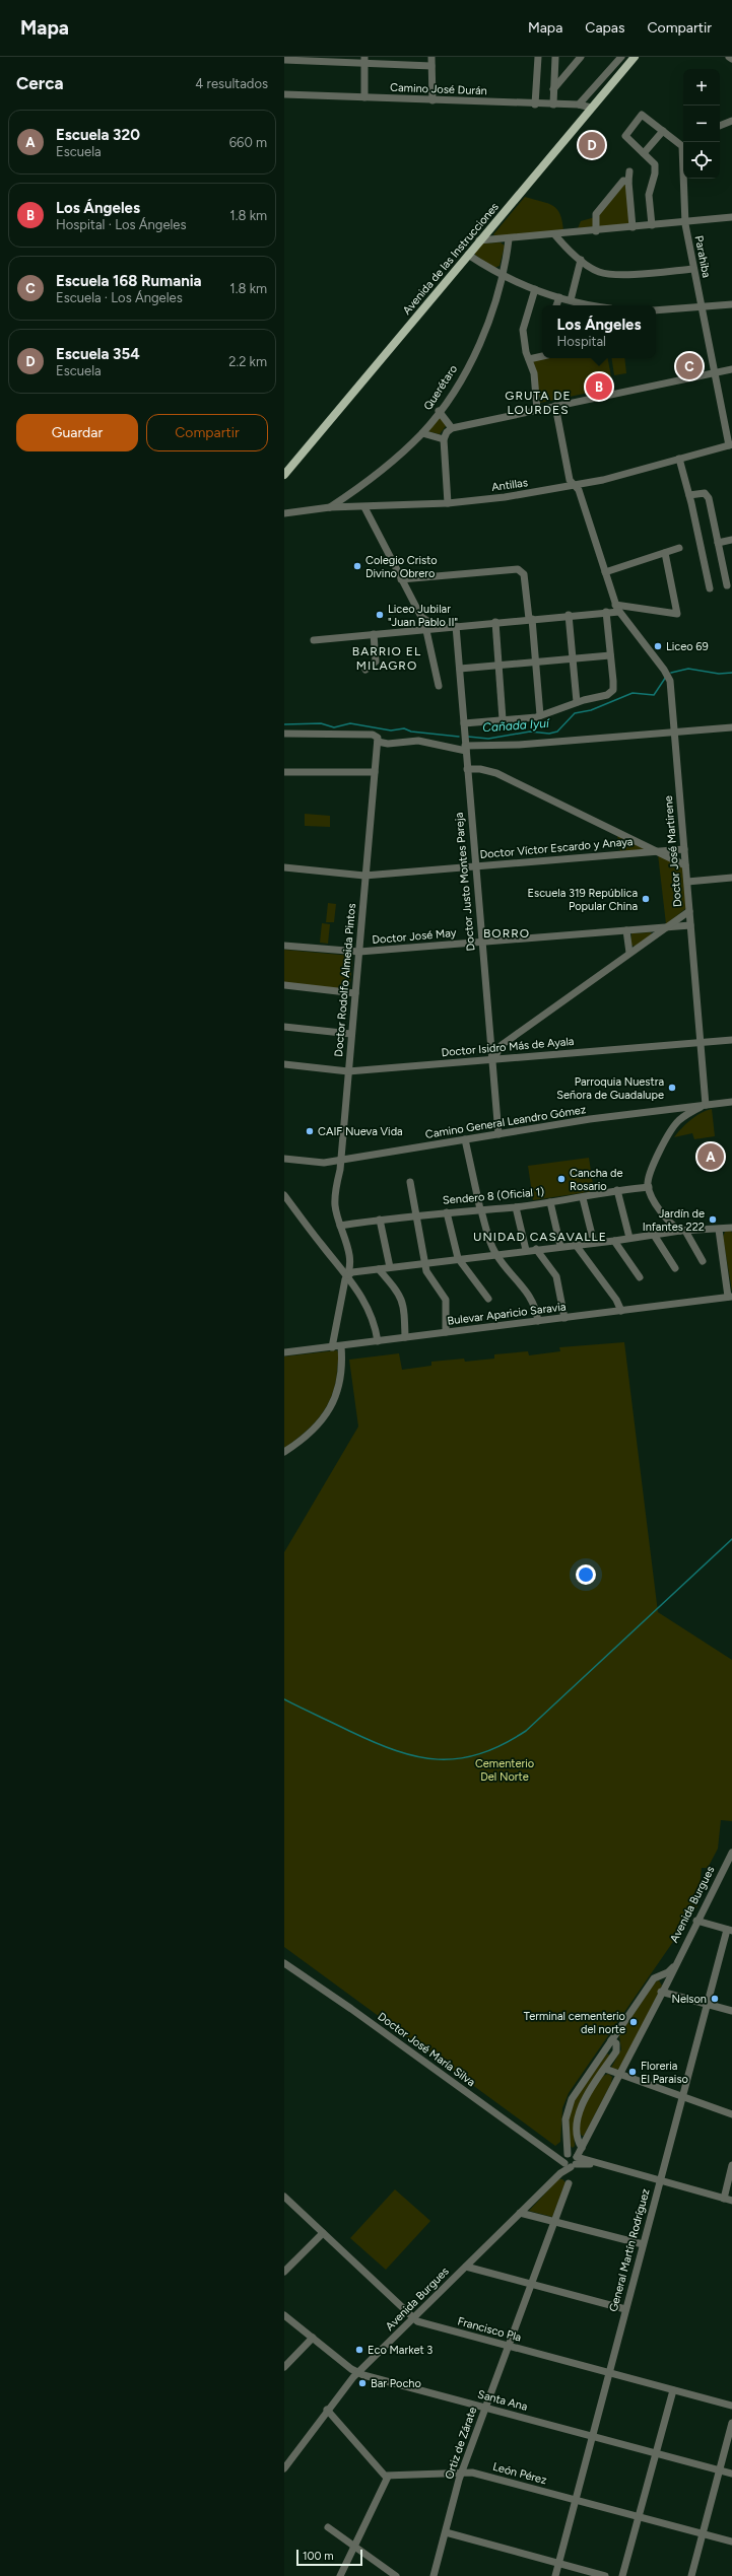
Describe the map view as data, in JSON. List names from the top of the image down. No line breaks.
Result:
{"streets":{"main road":["Avenida de las Instrucciones"],"street":["Camino José Durán","Parahiba","Querétaro","Antillas","Doctor Víctor Escardo y Anaya","Doctor José Martirene","Doctor Justo Montes Pareja","Doctor José May","Doctor Rodolfo Almeida Pintos","Doctor Isidro Más de Ayala","Camino General Leandro Gómez","Sendero 8 (Oficial 1)","Bulevar Aparicio Saravia","Avenida Burgues","Doctor José María Silva","General Martín Rodríguez","Francisco Pla","Santa Ana","Ortiz de Zárate","León Pérez"]},"crossings":[["Camino José Durán","Avenida de las Instrucciones"],["Parahiba","Antillas"],["Querétaro","Antillas"],["Antillas","Doctor José Martirene"],["Doctor Víctor Escardo y Anaya","Doctor José Martirene"],["Doctor Víctor Escardo y Anaya","Doctor Justo Montes Pareja"],["Doctor Víctor Escardo y Anaya","Doctor Rodolfo Almeida Pintos"],["Doctor José Martirene","Doctor José May"],["Doctor José Martirene","Doctor Isidro Más de Ayala"],["Doctor José Martirene","Camino General Leandro Gómez"],["Doctor Justo Montes Pareja","Doctor José May"],["Doctor Justo Montes Pareja","Doctor Isidro Más de Ayala"],["Doctor Justo Montes Pareja","Camino General Leandro Gómez"],["Doctor José May","Doctor Rodolfo Almeida Pintos"],["Doctor Rodolfo Almeida Pintos","Doctor Isidro Más de Ayala"],["Doctor Rodolfo Almeida Pintos","Camino General Leandro Gómez"],["Doctor Rodolfo Almeida Pintos","Sendero 8 (Oficial 1)"],["Avenida Burgues","Doctor José María Silva"],["Avenida Burgues","Francisco Pla"],["Avenida Burgues","Santa Ana"],["Doctor José María Silva","General Martín Rodríguez"],["General Martín Rodríguez","Francisco Pla"],["General Martín Rodríguez","Santa Ana"],["General Martín Rodríguez","León Pérez"],["Francisco Pla","Ortiz de Zárate"],["Santa Ana","Ortiz de Zárate"],["Ortiz de Zárate","León Pérez"]],"districts":["GRUTA DE LOURDES","BARRIO EL MILAGRO","BORRO","UNIDAD CASAVALLE"],"water":["Cañada Iyuí"],"parks":["Cementerio Del Norte"],"places":["Colegio Cristo Divino Obrero","Liceo Jubilar \"Juan Pablo II\"","Liceo 69","Escuela 319 República Popular China","Parroquia Nuestra Señora de Guadalupe","CAIF Nueva Vida","Cancha de Rosario","Jardín de Infantes 222","Nelson","Terminal cementerio del norte","Floreria El Paraiso","Eco Market 3","Bar Pocho"],"scale_bar":"100 m","page":{"header":"Mapa","nav":["Mapa","Capas","Compartir"],"heading":["Cerca","4 resultados"],"map_buttons":["+","−"],"list":[{"mark":"A","name":"Escuela 320","note":"Escuela","value":"660 m"},{"mark":"B","name":"Los Ángeles","note":"Hospital · Los Ángeles","value":"1.8 km"},{"mark":"C","name":"Escuela 168 Rumania","note":"Escuela · Los Ángeles","value":"1.8 km"},{"mark":"D","name":"Escuela 354","note":"Escuela","value":"2.2 km"}],"pins":["D","C","B","A"],"popup":["Los Ángeles","Hospital"],"buttons":["Guardar","Compartir"],"scale":"100 m"}}
